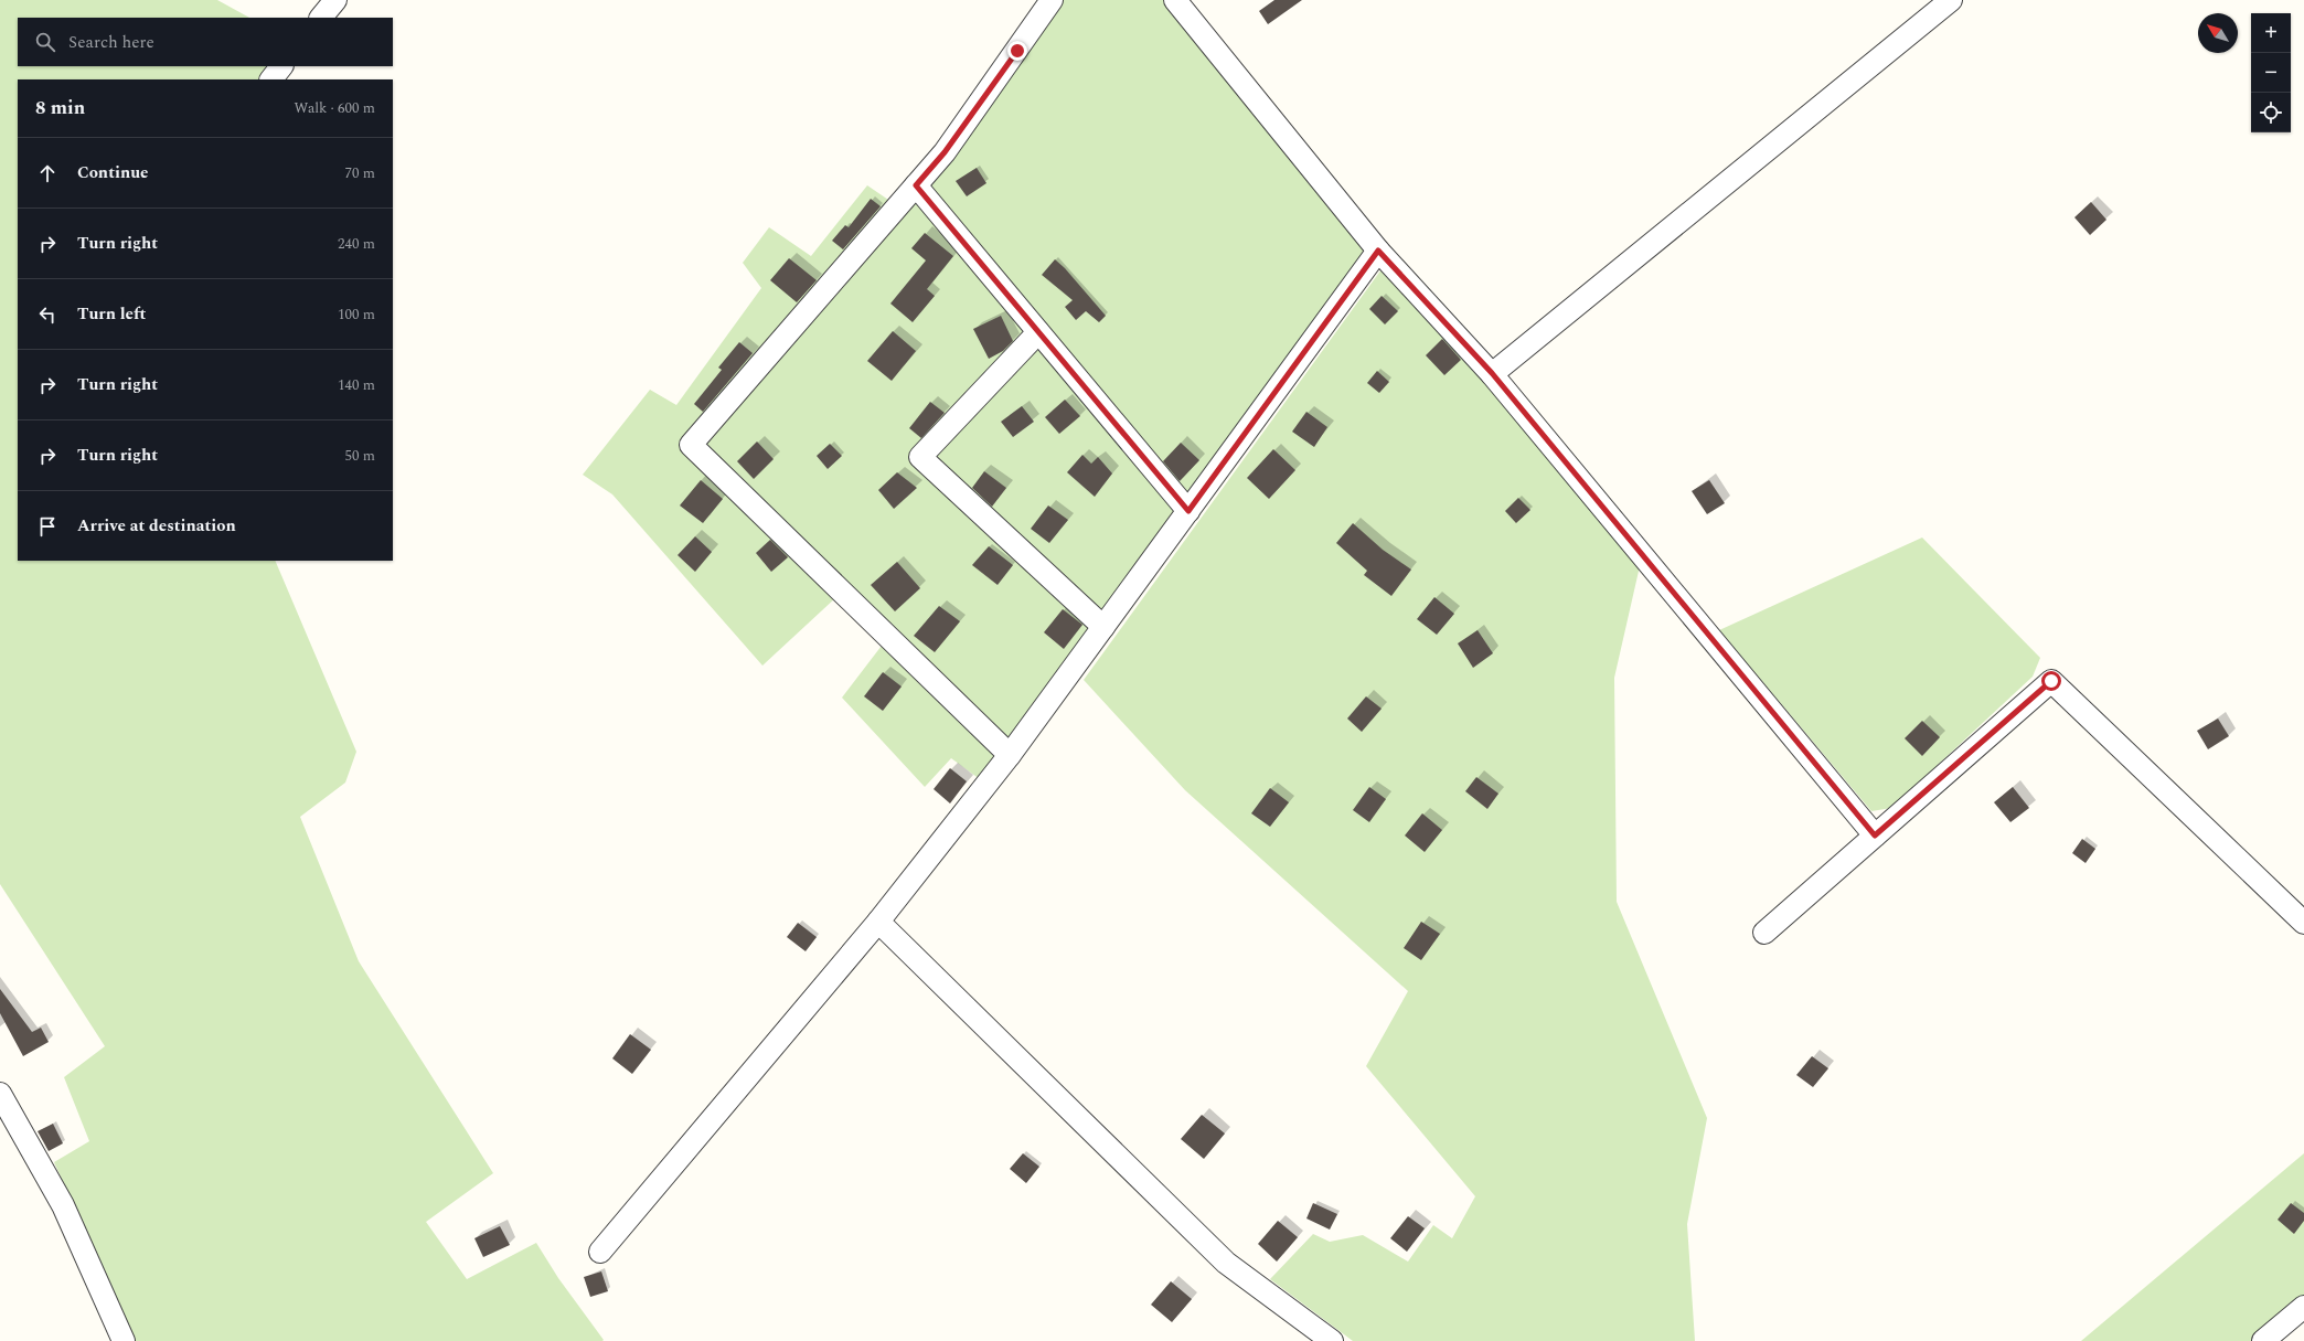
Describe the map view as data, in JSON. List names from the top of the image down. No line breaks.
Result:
{"north":"top left","page":{"map_buttons":["+","−"],"search":"Search here","heading":["8 min","Walk · 600 m"],"list":[["Continue","70 m"],["Turn right","240 m"],["Turn left","100 m"],["Turn right","140 m"],["Turn right","50 m"],"Arrive at destination"]}}
